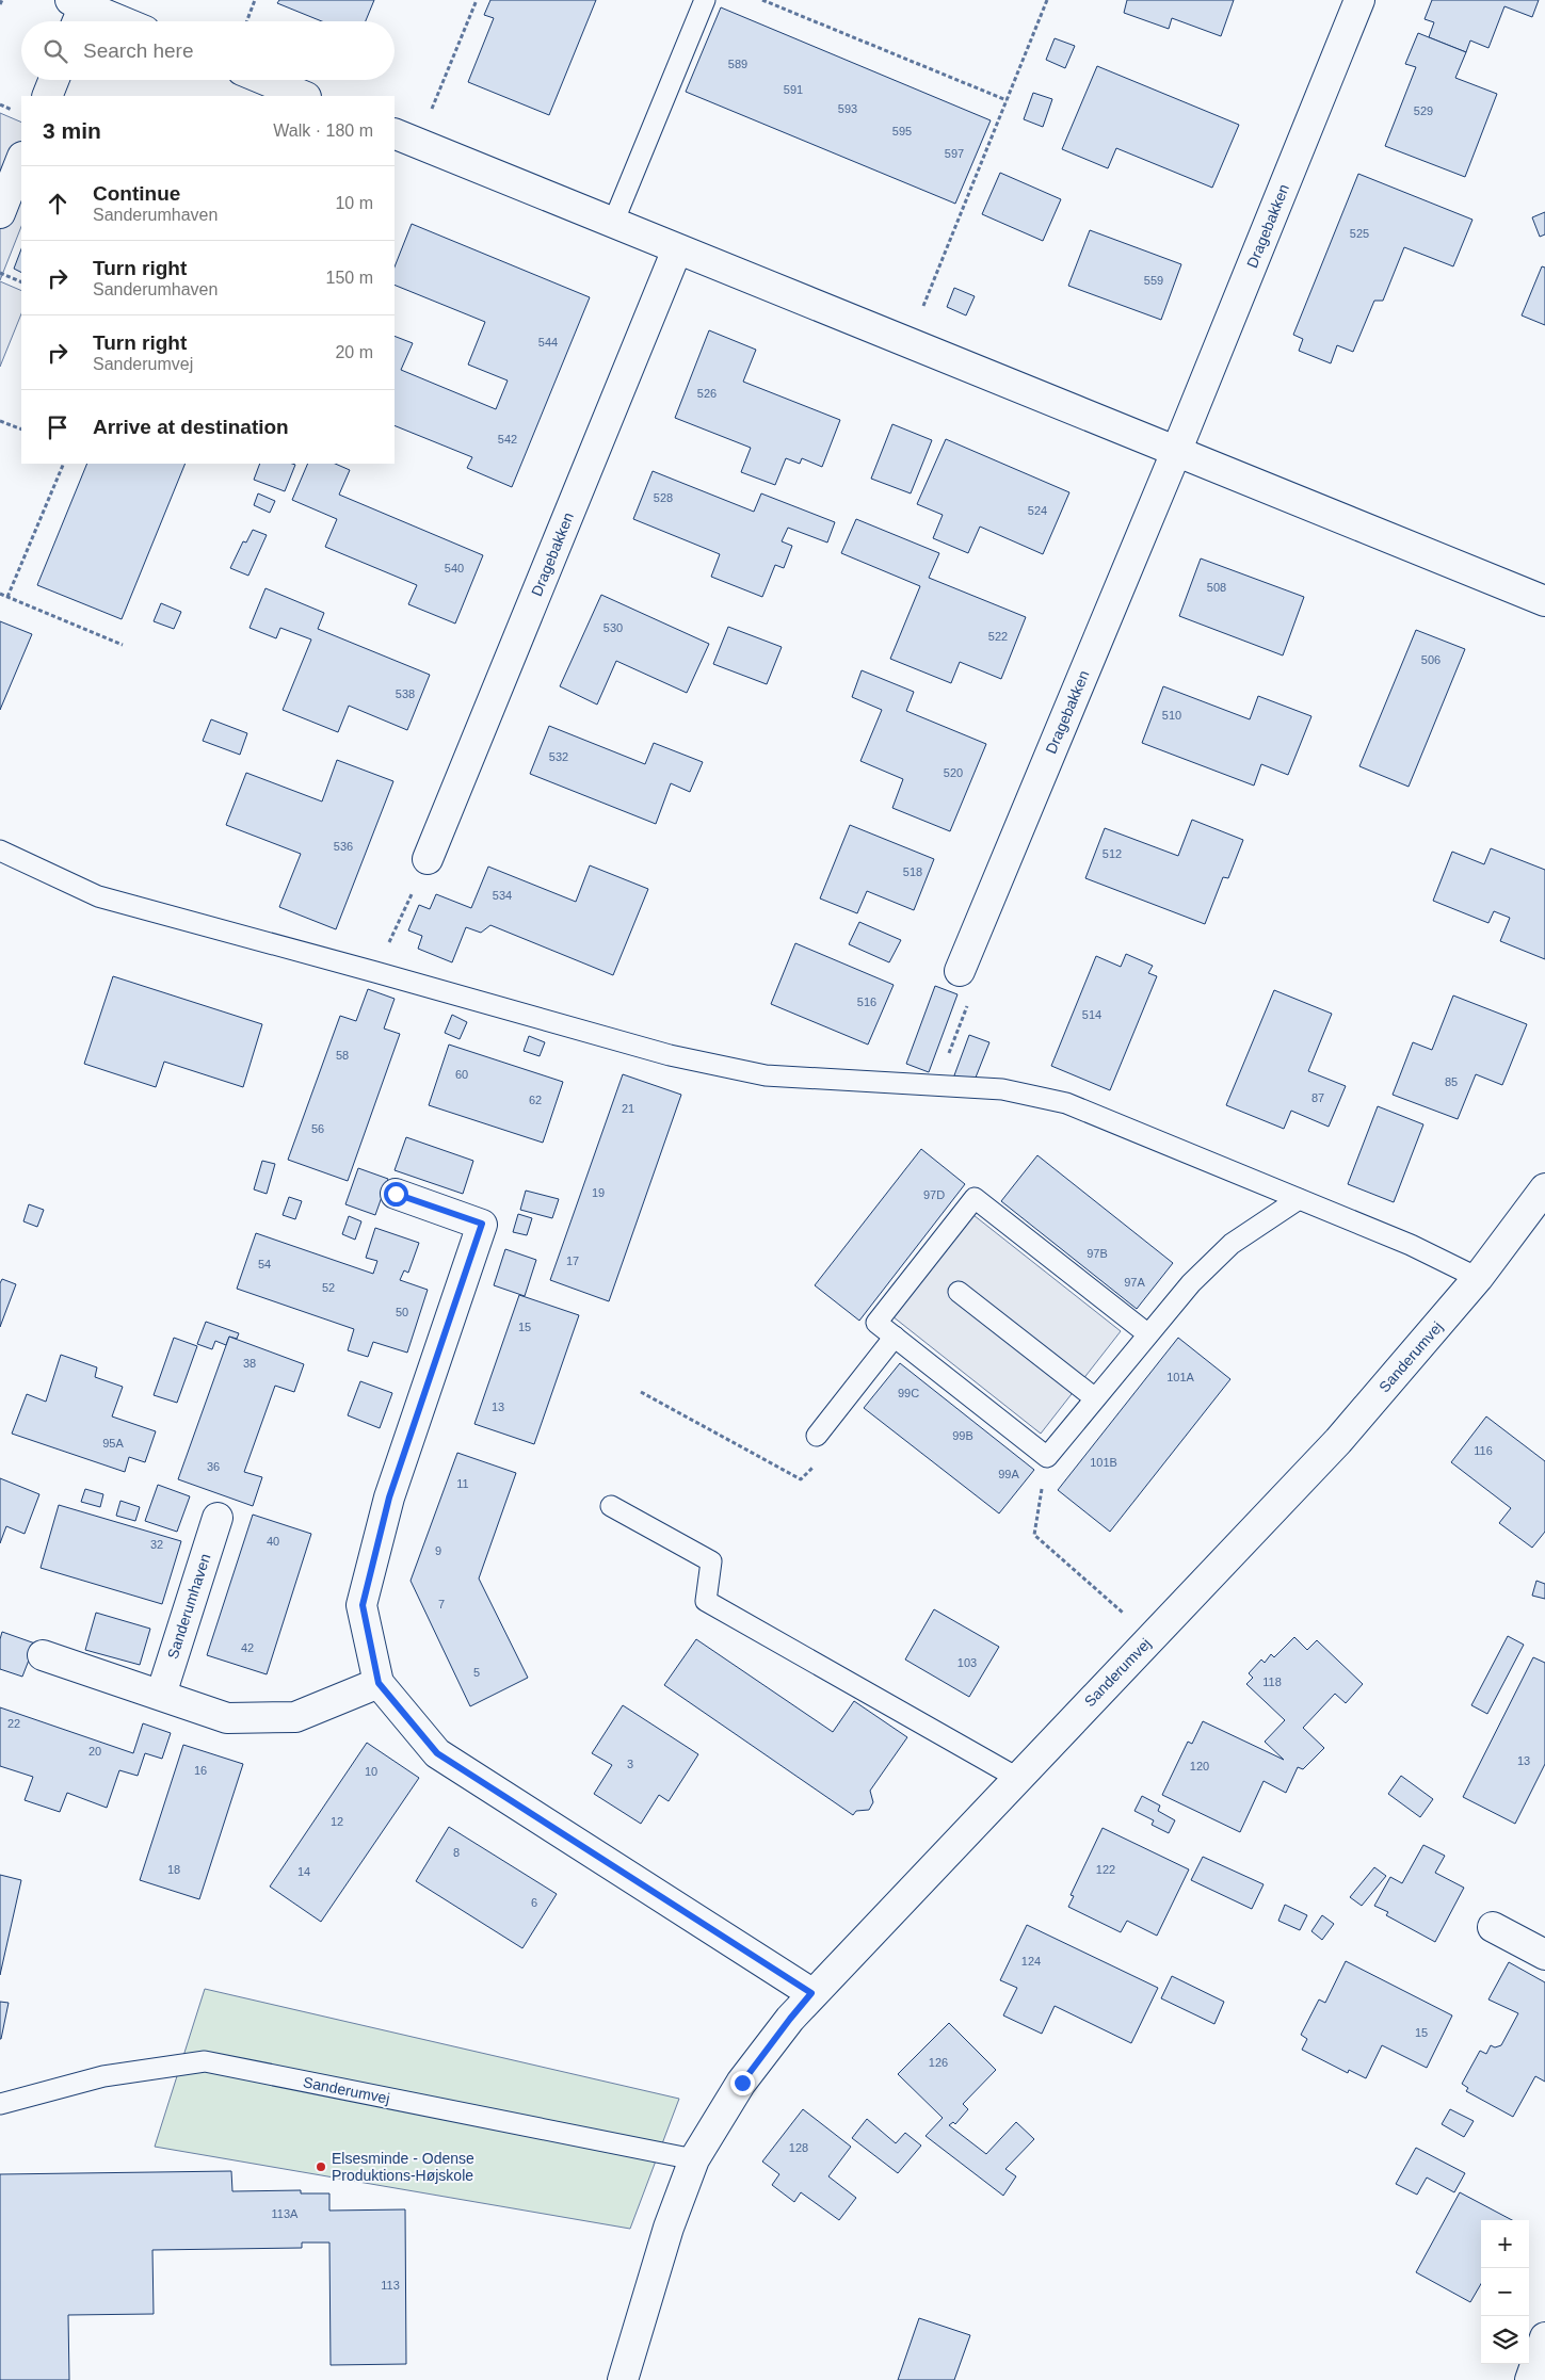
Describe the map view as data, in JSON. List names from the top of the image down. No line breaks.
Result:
{"streets":{"street":["Dragebakken","Sanderumvej","Sanderumhaven"]},"places":["Elsesminde - Odense Produktions-Højskole"],"house_numbers":["589","591","593","529","595","597","525","559","544","526","542","528","524","540","508","530","522","506","538","510","532","520","536","512","518","534","516","514","58","60","85","87","62","21","56","19","97D","97B","17","54","97A","52","50","15","38","101A","99C","13","99B","95A","116","101B","36","99A","11","40","32","9","7","42","103","5","118","22","20","13","3","120","16","10","12","8","18","122","14","6","124","15","126","128","113A","113"],"page":{"search":"Search here","heading":["3 min","Walk · 180 m"],"list":[["Continue","Sanderumhaven","10 m"],["Turn right","Sanderumhaven","150 m"],["Turn right","Sanderumvej","20 m"],"Arrive at destination"],"map_buttons":["+","−"]}}
